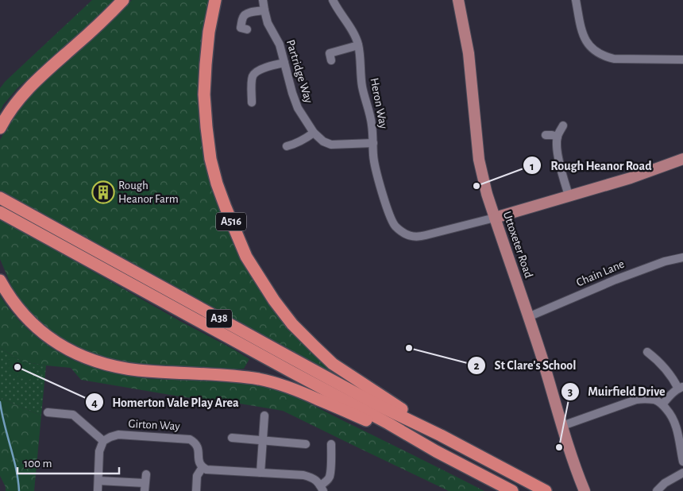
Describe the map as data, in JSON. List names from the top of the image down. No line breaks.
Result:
{"streets":{"highway":["A516","A38"],"main road":["Uttoxeter Road"],"street":["Partridge Way","Heron Way","Chain Lane","Girton Way"]},"crossings":[["Partridge Way","Heron Way"],["Heron Way","Uttoxeter Road"],["A516","A38"],["Uttoxeter Road","Chain Lane"]],"places":{"other":["Rough Heanor Road","St Clare's School","Homerton Vale Play Area","Muirfield Drive"],"building":["Rough Heanor Farm"]},"scale_bar":"100 m"}
